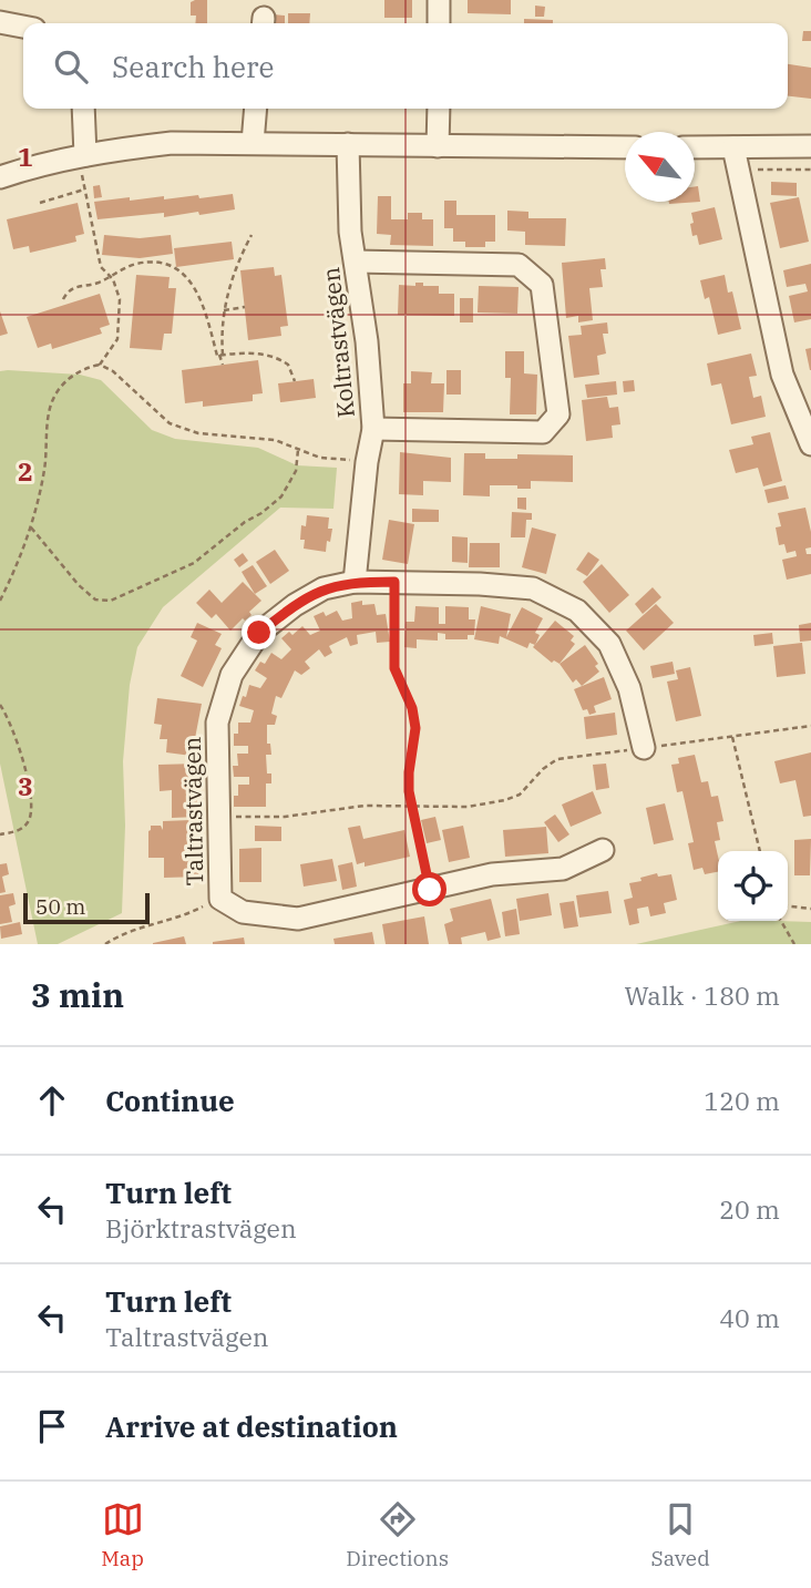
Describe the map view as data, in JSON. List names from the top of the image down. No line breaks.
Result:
{"streets":{"street":["Koltrastvägen","Taltrastvägen"]},"crossings":[["Koltrastvägen","Taltrastvägen"]],"scale_bar":"50 m","north":"top left","page":{"search":"Search here","scale":"50 m","heading":["3 min","Walk · 180 m"],"list":[["Continue","120 m"],["Turn left","Björktrastvägen","20 m"],["Turn left","Taltrastvägen","40 m"],"Arrive at destination"],"nav":["Map","Directions","Saved"]},"grid":{"rows":["1","2","3"]}}
